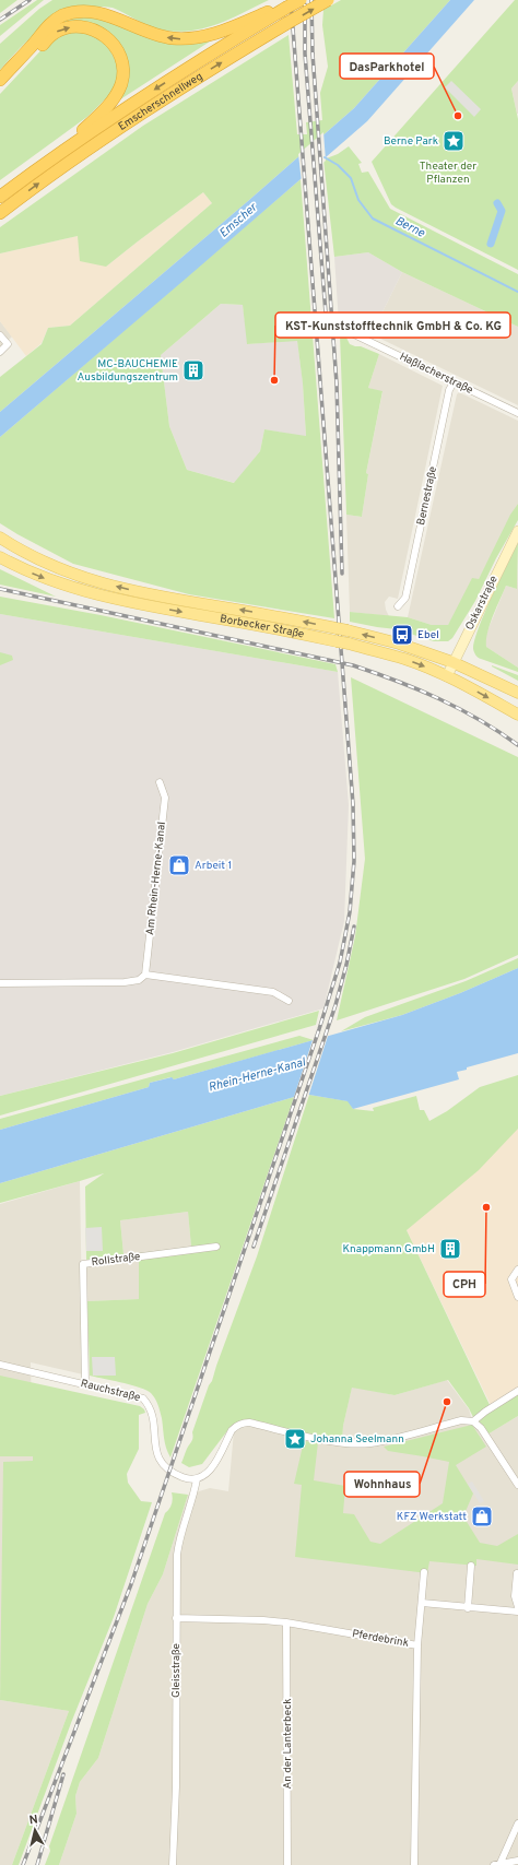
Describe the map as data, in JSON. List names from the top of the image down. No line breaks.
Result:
{"streets":{"highway":["Emscherschnellweg"],"main road":["Borbecker Straße"],"street":["Haßlacherstraße","Bernestraße","Oskarstraße","Am Rhein-Herne-Kanal","Rollstraße","Rauchstraße","Pferdebrink","Gleisstraße","An der Lanterbeck"]},"crossings":[["Haßlacherstraße","Bernestraße"],["Oskarstraße","Borbecker Straße"],["Rollstraße","Rauchstraße"],["Rauchstraße","Gleisstraße"],["Pferdebrink","Gleisstraße"],["Pferdebrink","An der Lanterbeck"]],"water":["Emscher","Berne","Rhein-Herne-Kanal"],"parks":["Theater der Pflanzen"],"places":{"other":["DasParkhotel","KST-Kunststofftechnik GmbH & Co. KG","CPH","Wohnhaus"],"place":["Berne Park","Johanna Seelmann"],"building":["MC-BAUCHEMIE Ausbildungszentrum","Knappmann GmbH"],"bus stop":["Ebel"],"shop":["Arbeit 1","KFZ Werkstatt"]},"north":"top"}
